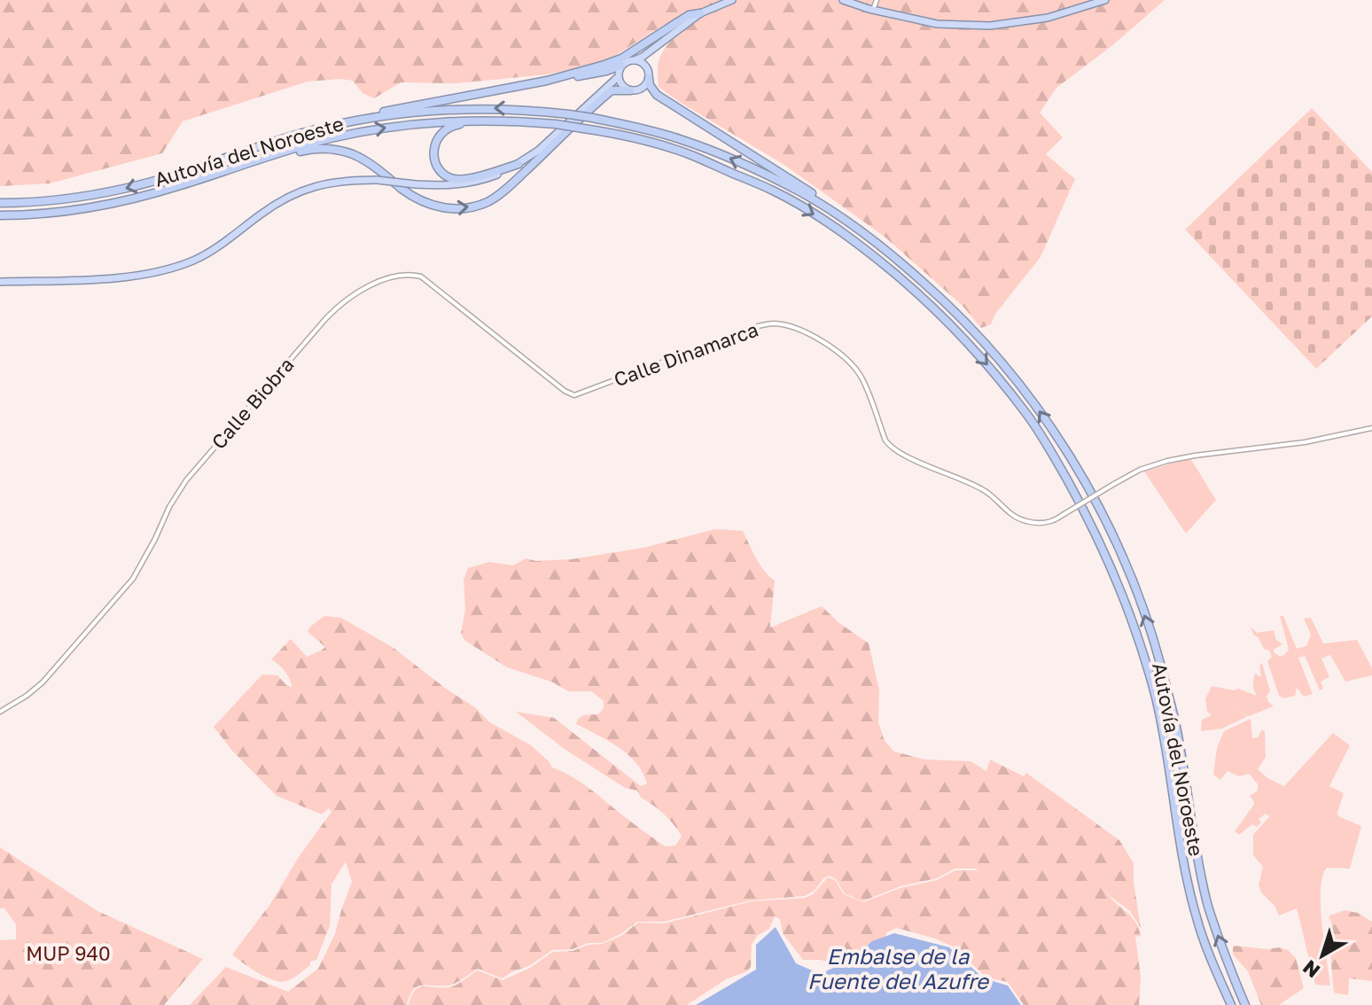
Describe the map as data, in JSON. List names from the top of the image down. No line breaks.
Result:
{"streets":{"highway":["Autovía del Noroeste"],"street":["Calle Dinamarca","Calle Biobra"]},"crossings":[["Calle Dinamarca","Calle Biobra"]],"water":["Embalse de la Fuente del Azufre"],"parks":["MUP 940"],"north":"bottom left"}
